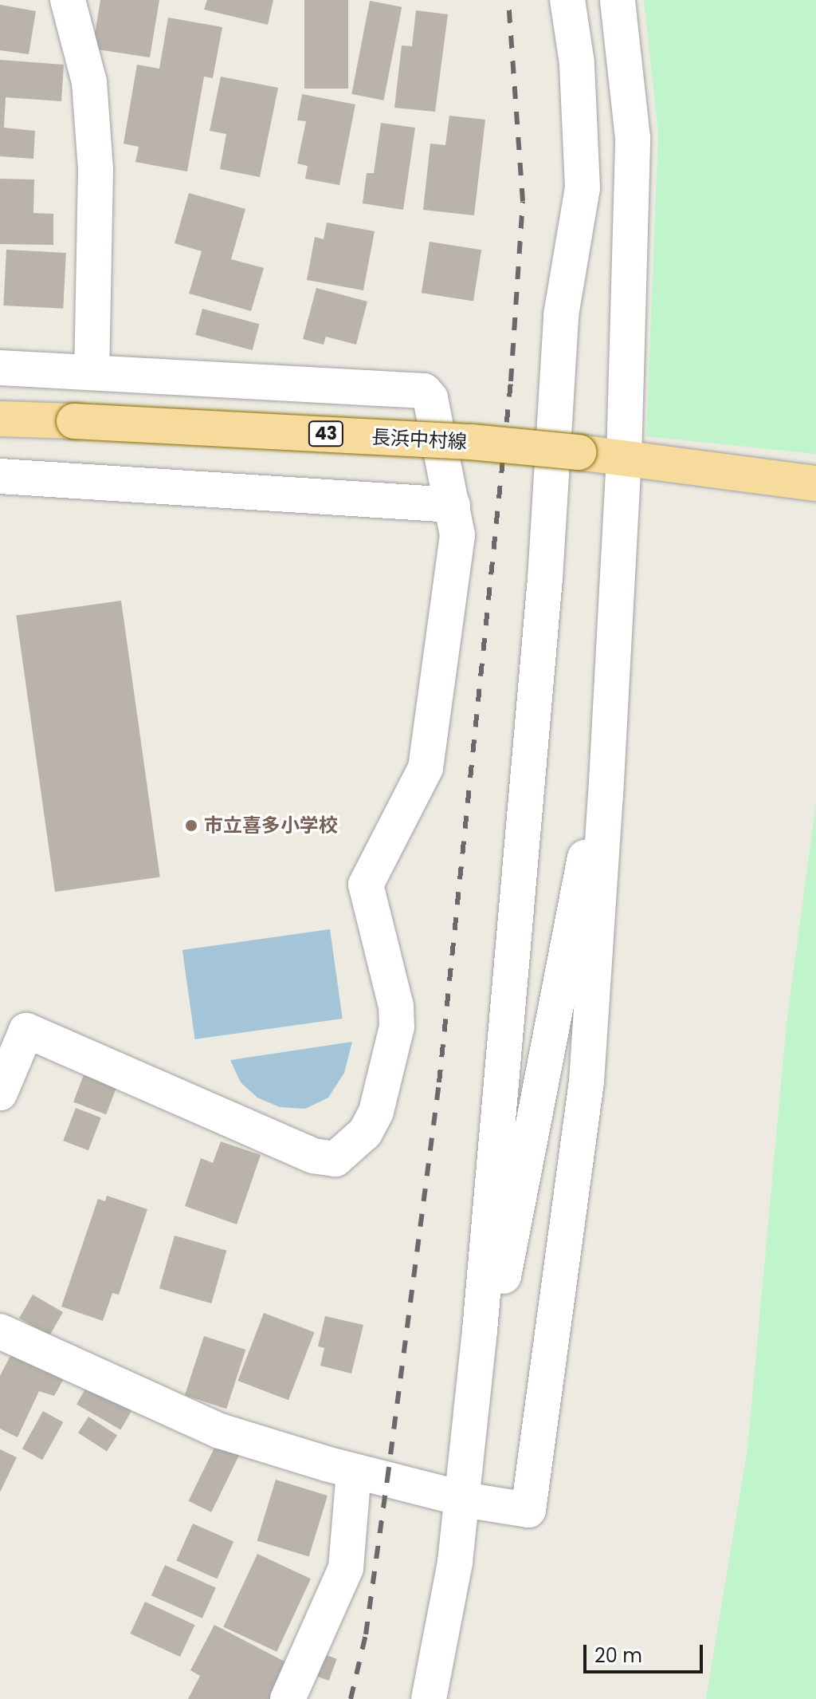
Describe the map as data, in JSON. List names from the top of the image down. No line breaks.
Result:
{"streets":{"main road":["43","長浜中村線"]},"places":["市立喜多小学校"],"scale_bar":"20 m"}
